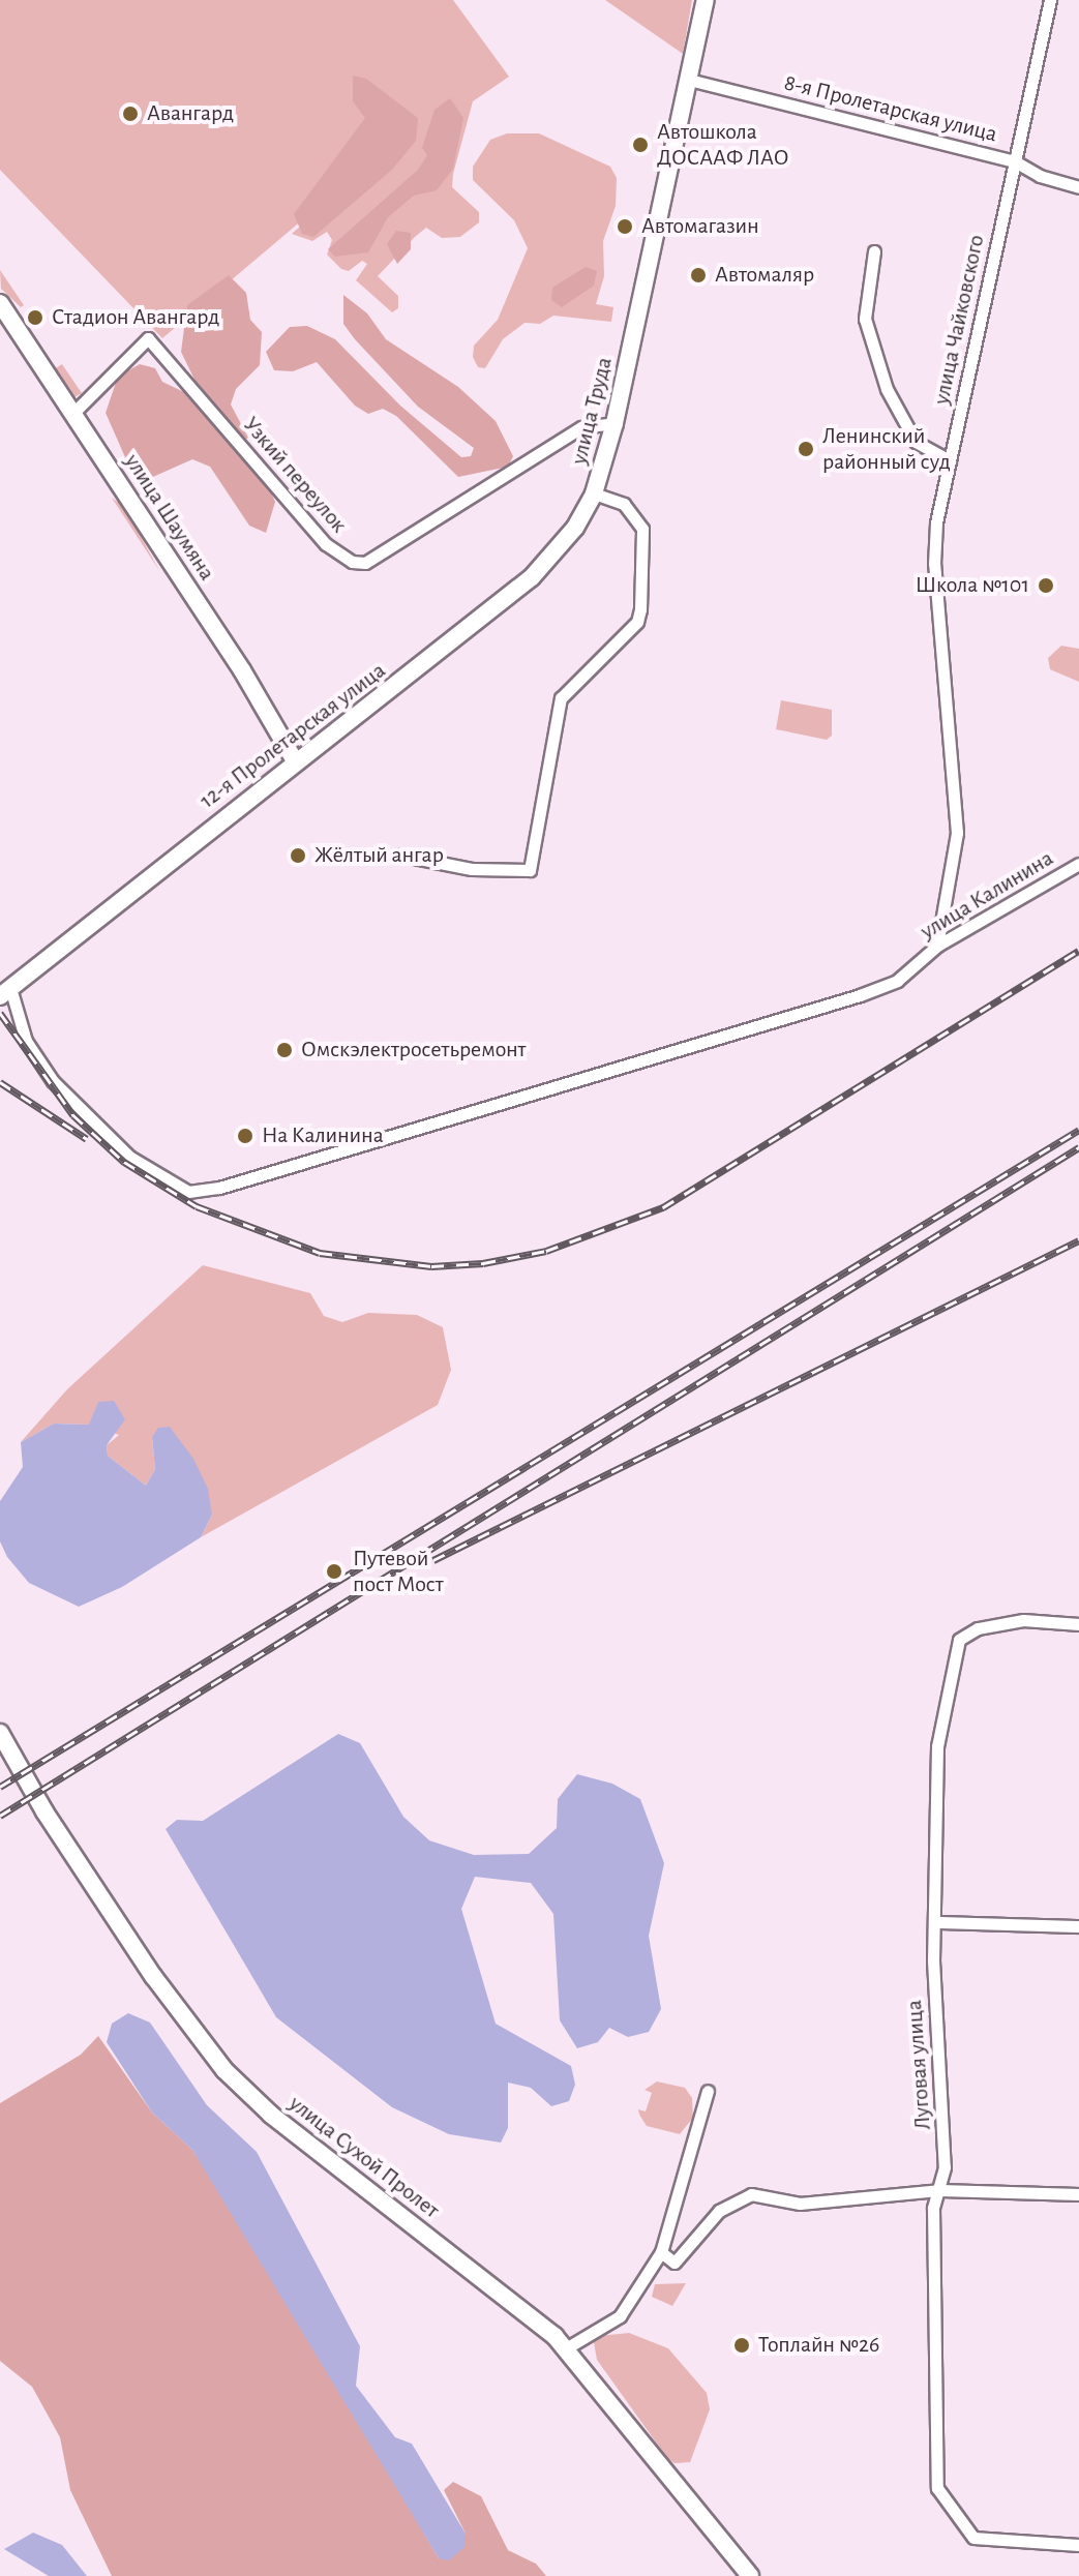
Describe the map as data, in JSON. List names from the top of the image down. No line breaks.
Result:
{"streets":{"main road":["улица Труда","улица Шаумяна","12-я Пролетарская улица","улица Сухой Пролет"],"street":["8-я Пролетарская улица","улица Чайковского","Узкий переулок","улица Калинина","Луговая улица"]},"crossings":[["8-я Пролетарская улица","улица Чайковского"],["8-я Пролетарская улица","улица Труда"],["улица Чайковского","улица Калинина"],["улица Труда","Узкий переулок"],["улица Труда","12-я Пролетарская улица"],["Узкий переулок","улица Шаумяна"],["улица Шаумяна","12-я Пролетарская улица"],["12-я Пролетарская улица","улица Калинина"]],"places":["Авангард","Автошкола ДОСААФ ЛАО","Автомагазин","Автомаляр","Стадион Авангард","Ленинский районный суд","Школа №101","Жёлтый ангар","Омскэлектросетьремонт","На Калинина","Путевой пост Мост","Топлайн №26"]}
